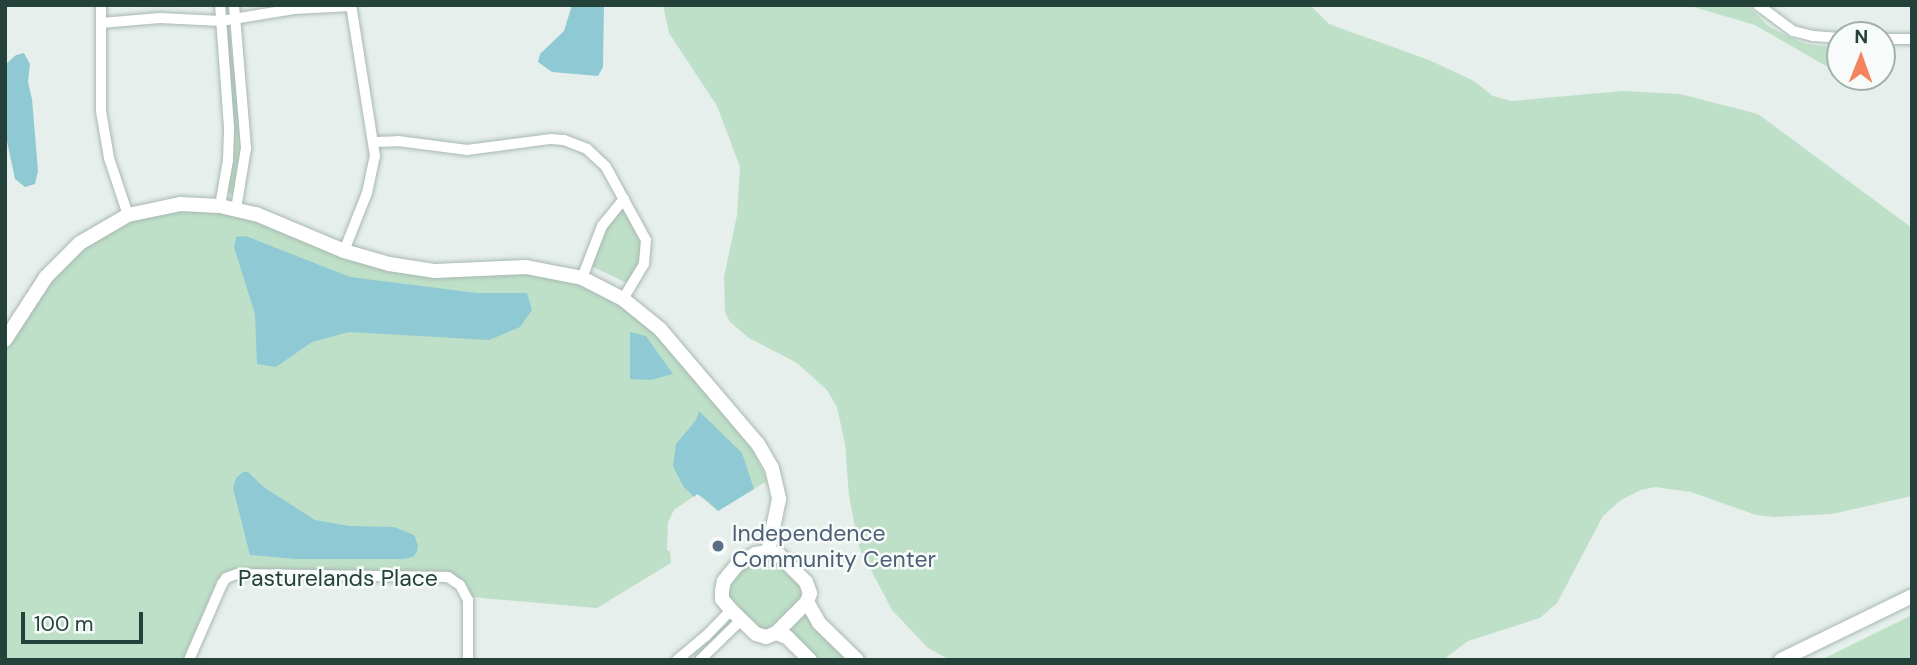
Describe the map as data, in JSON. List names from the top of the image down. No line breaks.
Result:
{"streets":{"street":["Pasturelands Place"]},"places":["Independence Community Center"],"scale_bar":"100 m","north":"top"}
